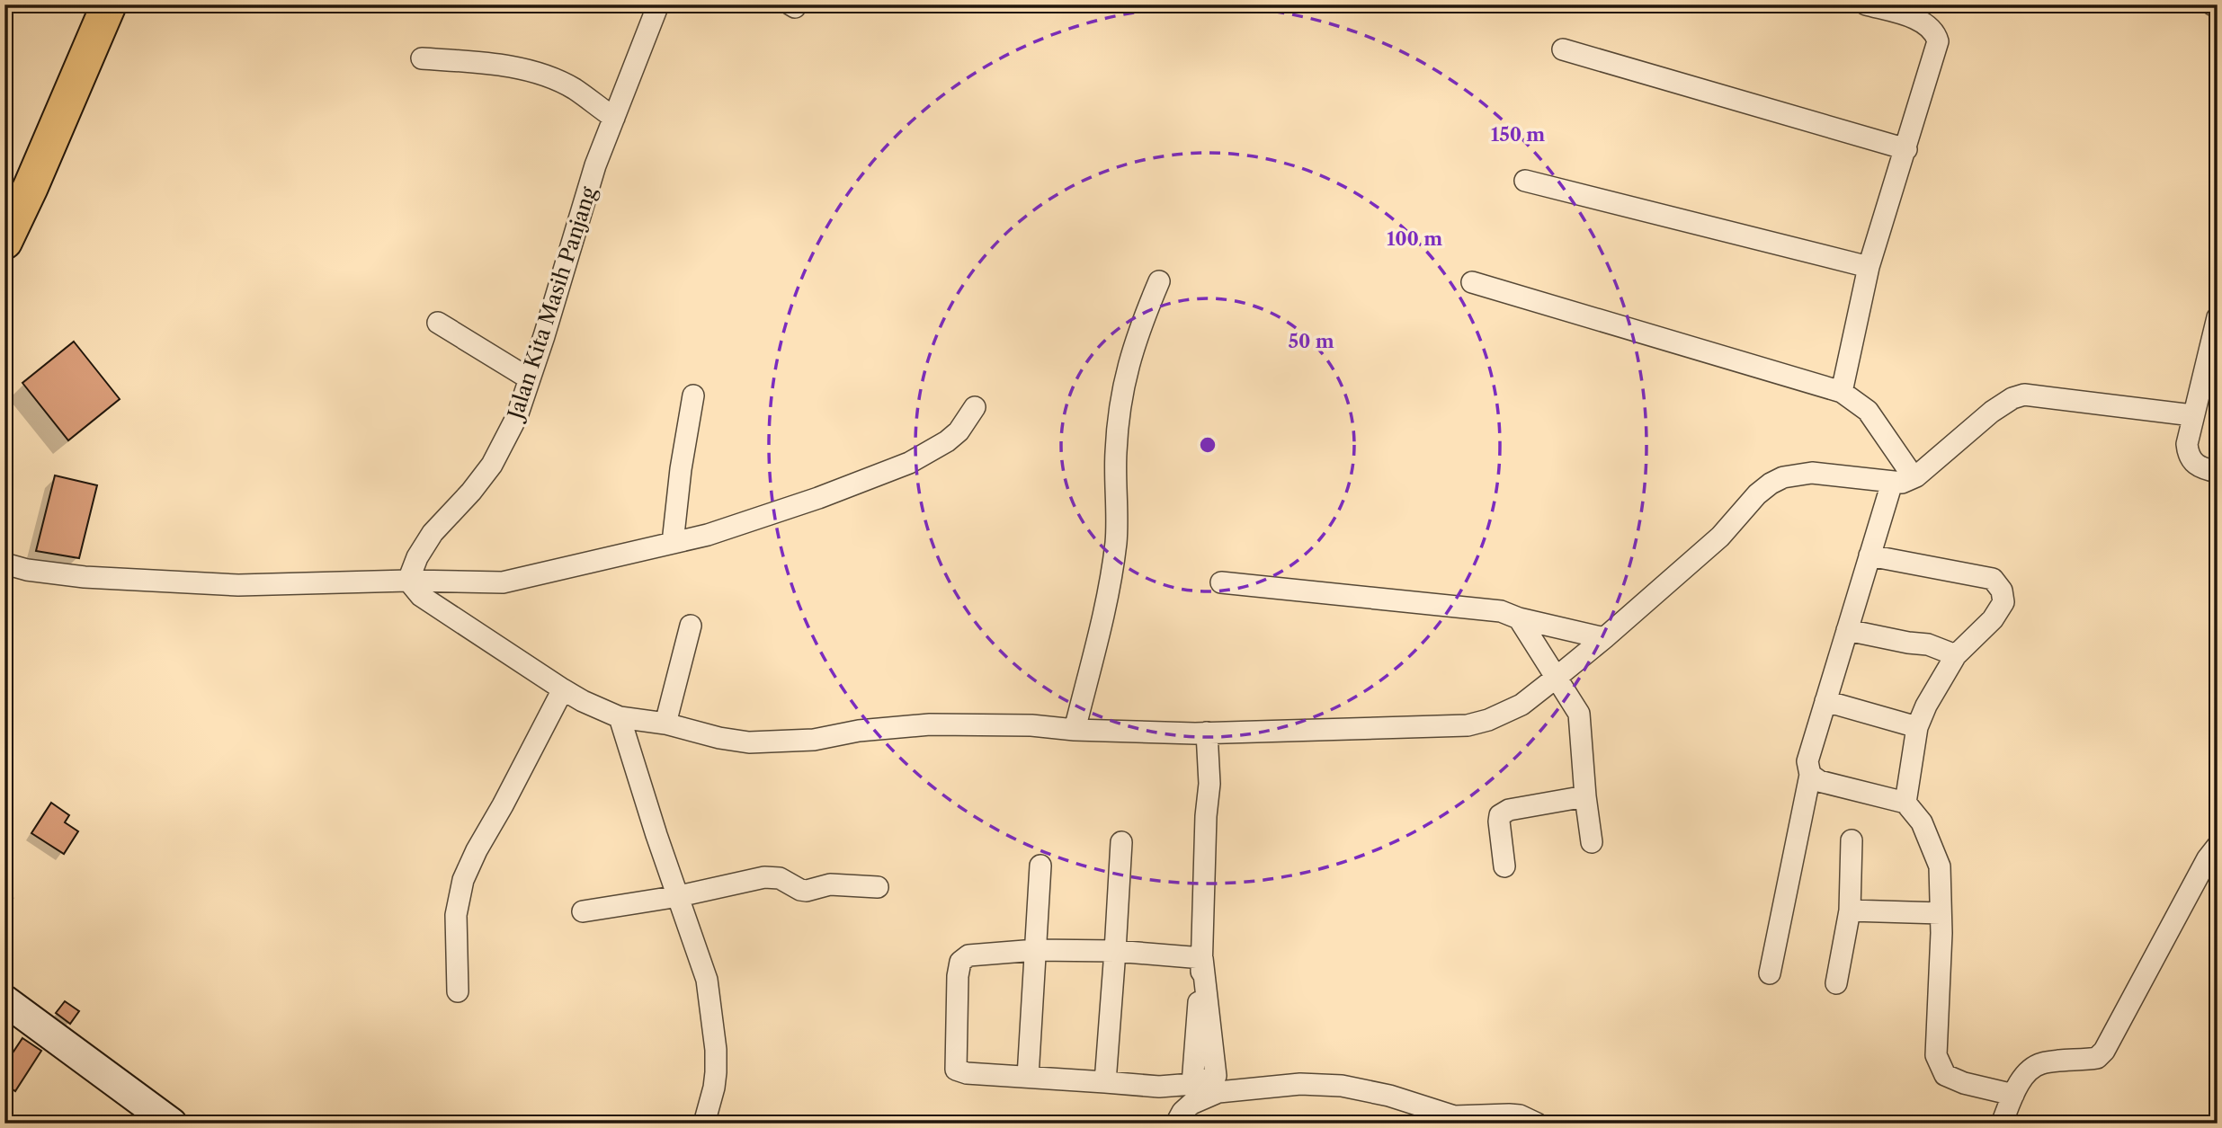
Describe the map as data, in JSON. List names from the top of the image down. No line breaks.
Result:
{"streets":{"street":["Jalan Kita Masih Panjang"]},"rings":["150 m","100 m","50 m"]}
